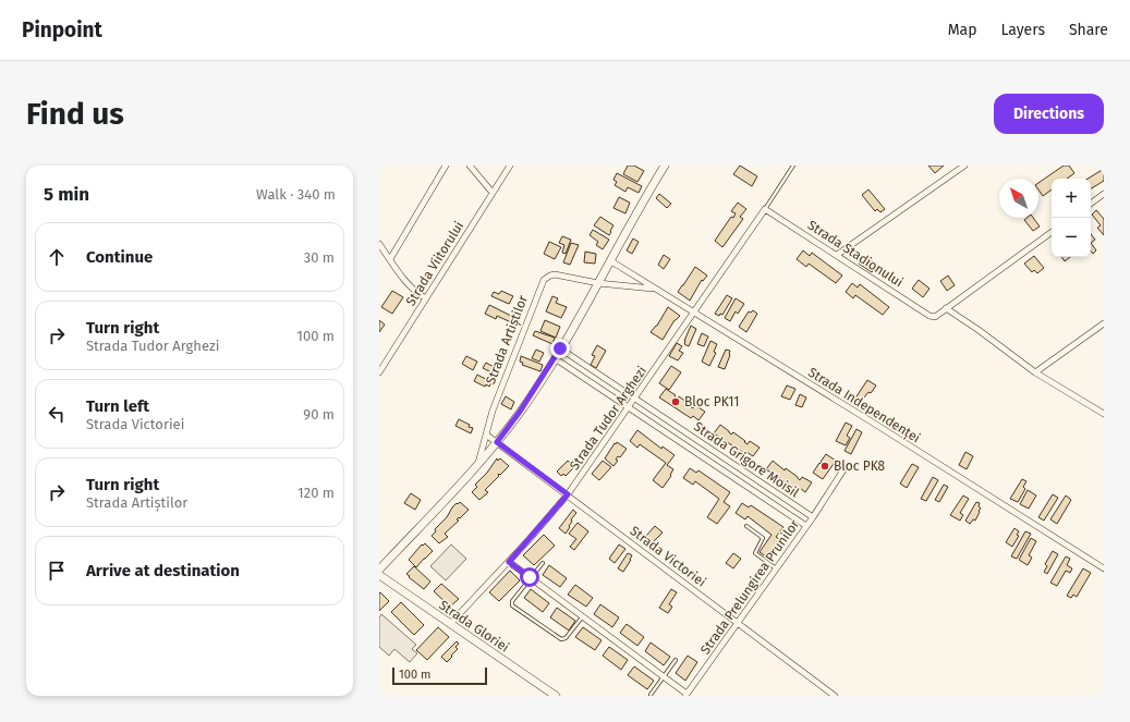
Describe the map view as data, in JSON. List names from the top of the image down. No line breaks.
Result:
{"streets":{"street":["Strada Stadionului","Strada Viitorului","Strada Artiștilor","Strada Independenței","Strada Tudor Arghezi","Strada Grigore Moisil","Strada Victoriei","Strada Prelungirea Prunilor","Strada Gloriei"]},"crossings":[["Strada Stadionului","Strada Tudor Arghezi"],["Strada Artiștilor","Strada Independenței"],["Strada Artiștilor","Strada Grigore Moisil"],["Strada Artiștilor","Strada Victoriei"],["Strada Independenței","Strada Tudor Arghezi"],["Strada Tudor Arghezi","Strada Grigore Moisil"],["Strada Tudor Arghezi","Strada Victoriei"],["Strada Tudor Arghezi","Strada Gloriei"],["Strada Grigore Moisil","Strada Prelungirea Prunilor"],["Strada Victoriei","Strada Prelungirea Prunilor"]],"places":["Bloc PK11","Bloc PK8"],"scale_bar":"100 m","north":"top left","page":{"header":"Pinpoint","nav":["Map","Layers","Share"],"buttons":"Directions","title":"Find us","heading":["5 min","Walk · 340 m"],"map_buttons":["+","−"],"list":[["Continue","30 m"],["Turn right","Strada Tudor Arghezi","100 m"],["Turn left","Strada Victoriei","90 m"],["Turn right","Strada Artiștilor","120 m"],"Arrive at destination"],"scale":"100 m"}}
